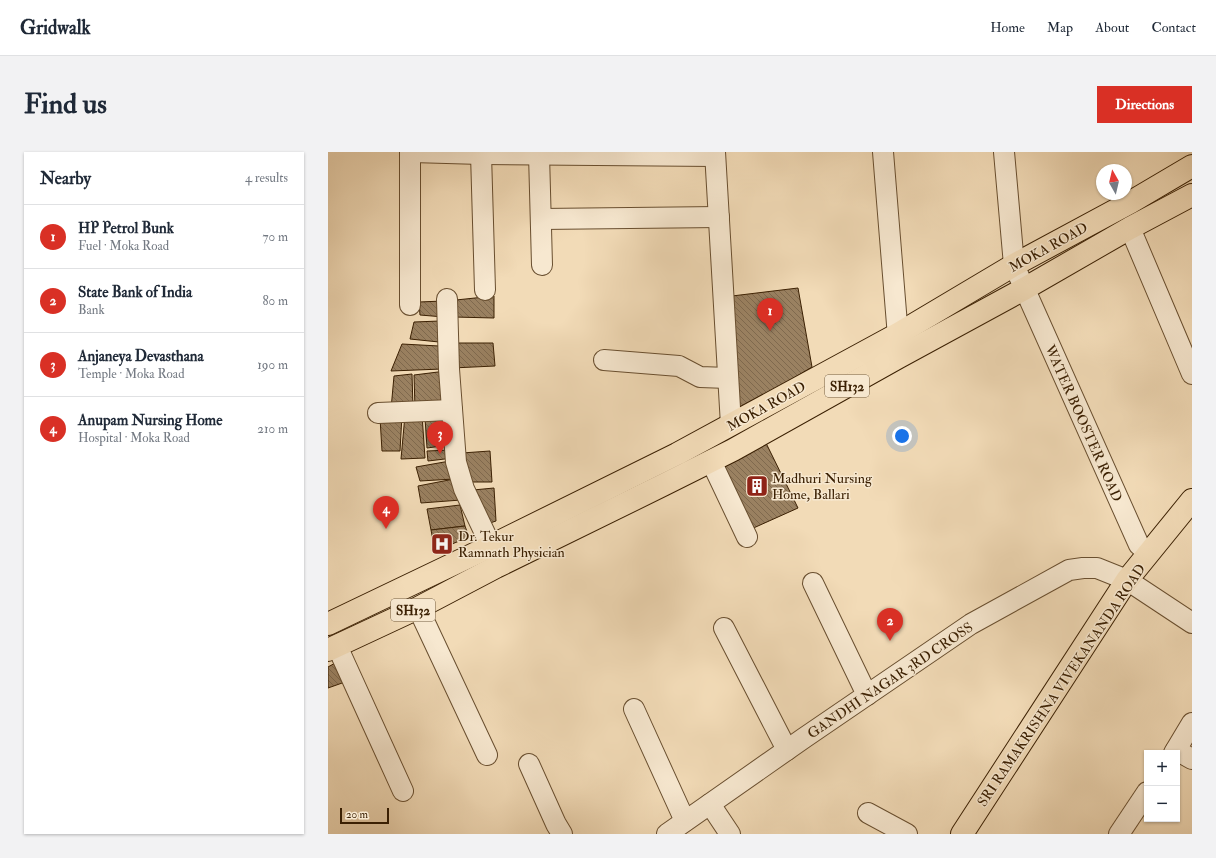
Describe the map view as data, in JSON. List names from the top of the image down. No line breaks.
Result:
{"streets":{"main road":["MOKA ROAD","SH132","SRI RAMAKRISHNA VIVEKANANDA ROAD"],"street":["WATER BOOSTER ROAD","GANDHI NAGAR 3RD CROSS"]},"crossings":[["MOKA ROAD","WATER BOOSTER ROAD"],["WATER BOOSTER ROAD","SRI RAMAKRISHNA VIVEKANANDA ROAD"],["GANDHI NAGAR 3RD CROSS","SRI RAMAKRISHNA VIVEKANANDA ROAD"]],"places":{"building":["Madhuri Nursing Home, Ballari"],"hospital":["Dr. Tekur Ramnath Physician"]},"scale_bar":"20 m","north":"top","page":{"header":"Gridwalk","nav":["Home","Map","About","Contact"],"buttons":"Directions","title":"Find us","heading":["Nearby","4 results"],"list":[{"mark":"1","name":"HP Petrol Bunk","note":"Fuel · Moka Road","value":"70 m"},{"mark":"2","name":"State Bank of India","note":"Bank","value":"80 m"},{"mark":"3","name":"Anjaneya Devasthana","note":"Temple · Moka Road","value":"190 m"},{"mark":"4","name":"Anupam Nursing Home","note":"Hospital · Moka Road","value":"210 m"}],"pins":["1","3","4","2"],"map_buttons":["+","−"],"scale":"20 m"}}
